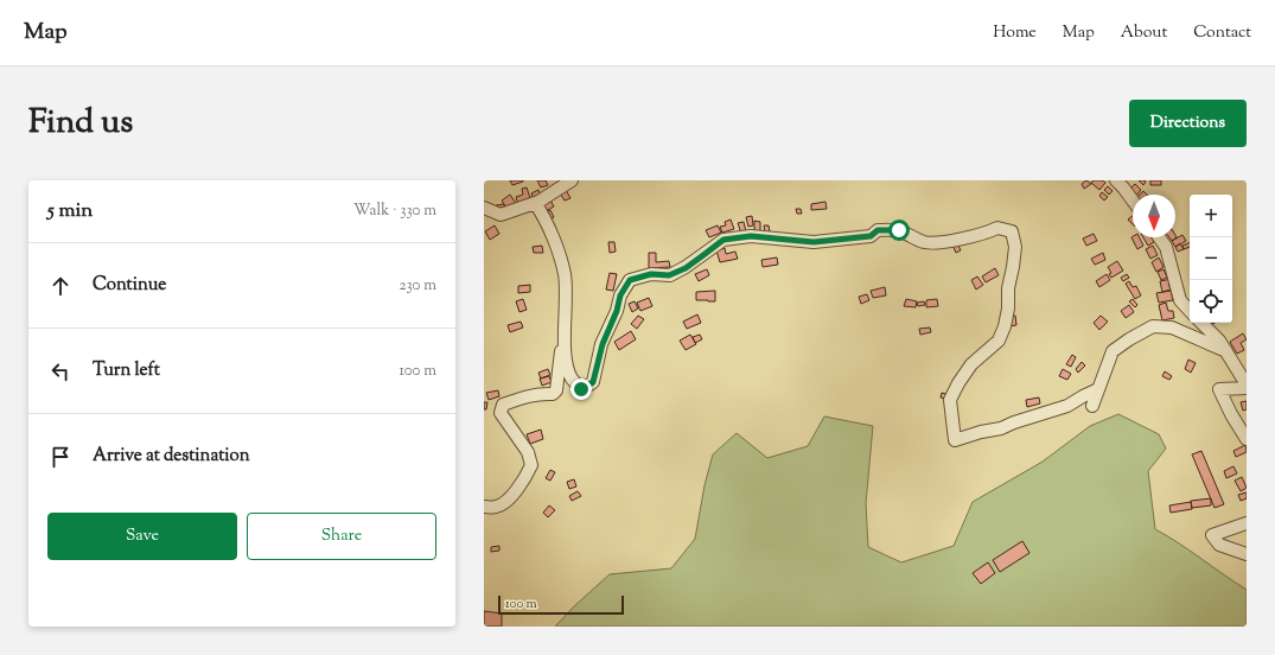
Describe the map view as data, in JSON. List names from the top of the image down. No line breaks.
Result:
{"scale_bar":"100 m","north":"bottom","page":{"header":"Map","nav":["Home","Map","About","Contact"],"title":"Find us","buttons":["Directions",["Save","Share"]],"heading":["5 min","Walk · 330 m"],"map_buttons":["+","−"],"list":[["Continue","230 m"],["Turn left","100 m"],"Arrive at destination"],"scale":"100 m"}}
